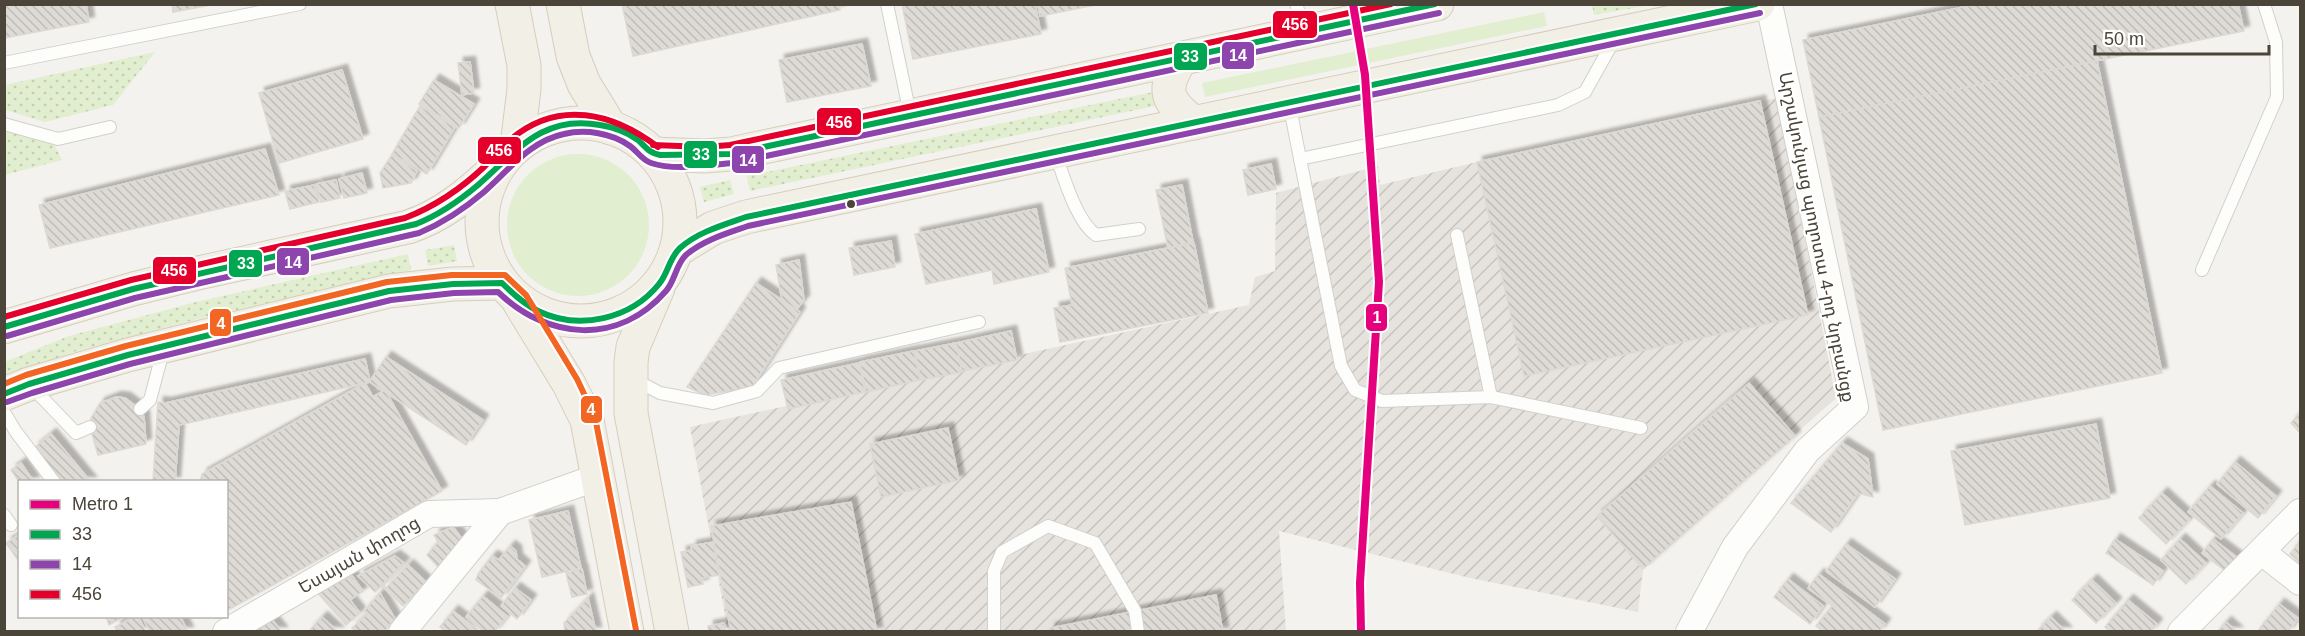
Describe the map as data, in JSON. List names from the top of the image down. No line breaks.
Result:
{"streets":{"street":["Արշակունյաց պողոտա 4-րդ նրբանցք","Եսայան փողոց"]},"lines":["metro line 1","transit line 33","transit line 456","transit line 14","transit line 4"],"legend":["Metro 1","33","14","456"],"scale_bar":"50 m"}
